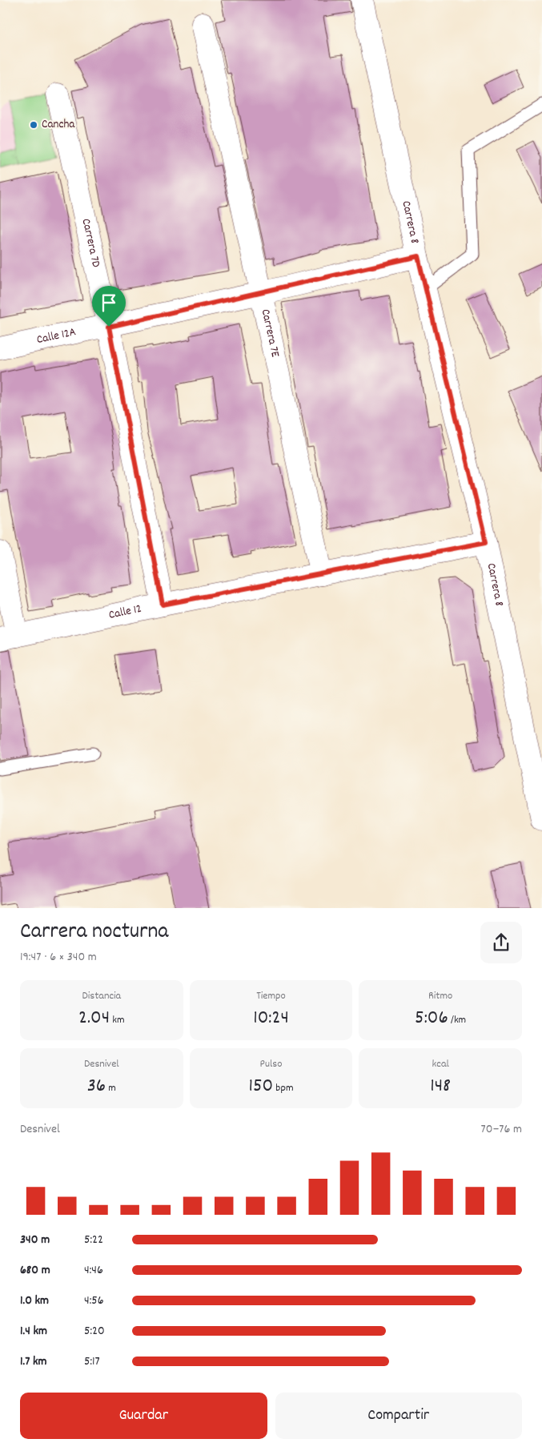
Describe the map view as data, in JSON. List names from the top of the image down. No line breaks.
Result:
{"streets":{"street":["Carrera 8","Carrera 7D","Carrera 7E","Calle 12A","Calle 12"]},"crossings":[["Carrera 8","Calle 12A"],["Carrera 8","Calle 12"],["Carrera 7D","Calle 12A"],["Carrera 7D","Calle 12"],["Carrera 7E","Calle 12A"],["Carrera 7E","Calle 12"]],"places":["Cancha"],"page":{"heading":["Carrera nocturna","19:47 · 6 × 340 m"],"stats":[["Distancia","2.04 km"],["Tiempo","10:24"],["Ritmo","5:06 /km"],["Desnivel","36 m"],["Pulso","150 bpm"],["kcal","148"]],"chart":["Desnivel","70–76 m"],"list":[{"name":"340 m","note":"5:22"},{"name":"680 m","note":"4:46"},{"name":"1.0 km","note":"4:56"},{"name":"1.4 km","note":"5:20"},{"name":"1.7 km","note":"5:17"}],"buttons":["Guardar","Compartir"]}}
